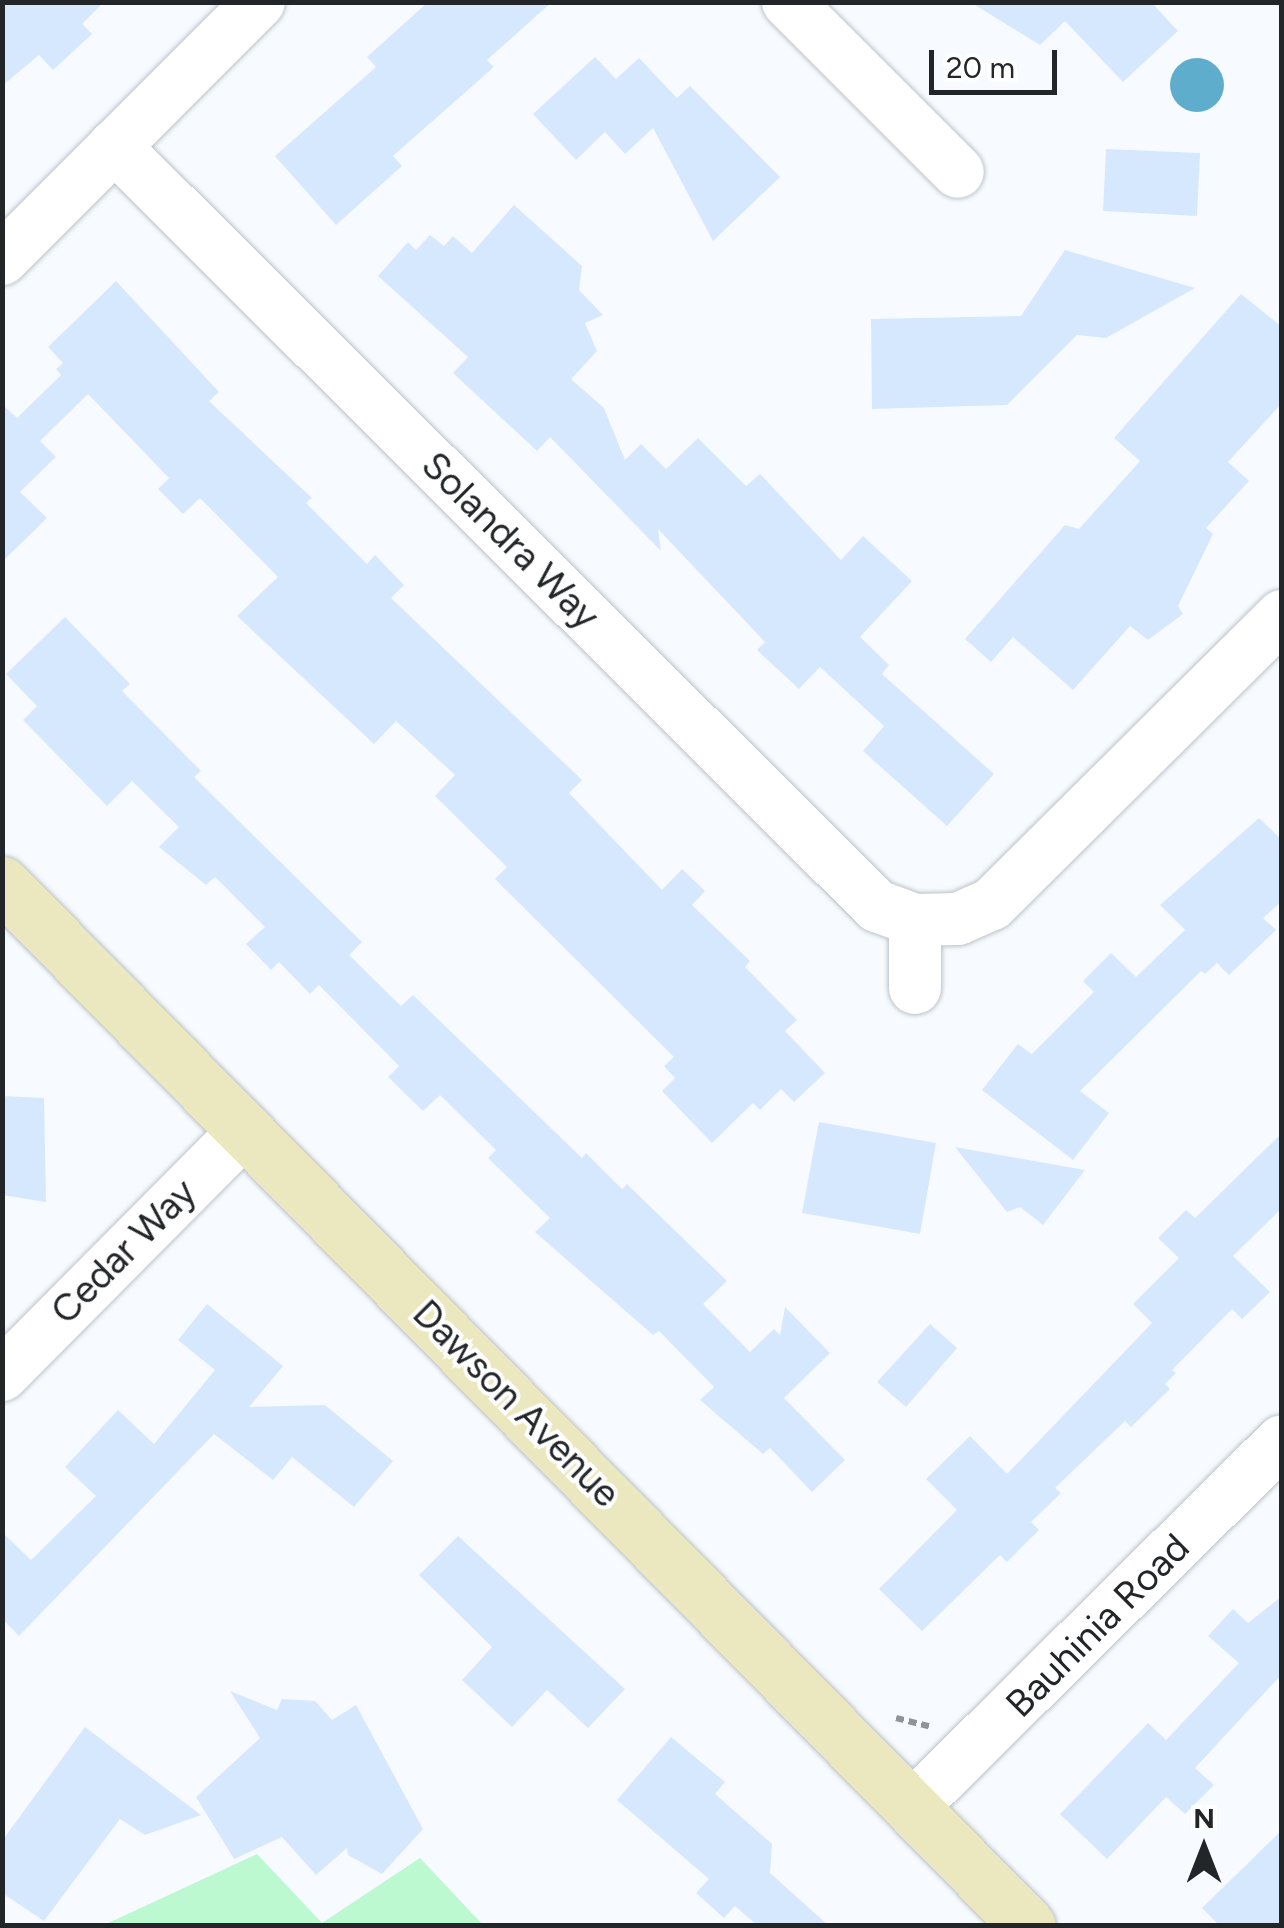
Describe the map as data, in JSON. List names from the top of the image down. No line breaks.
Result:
{"streets":{"main road":["Dawson Avenue"],"street":["Solandra Way","Cedar Way","Bauhinia Road"]},"crossings":[["Cedar Way","Dawson Avenue"],["Dawson Avenue","Bauhinia Road"]],"scale_bar":"20 m","north":"top"}
